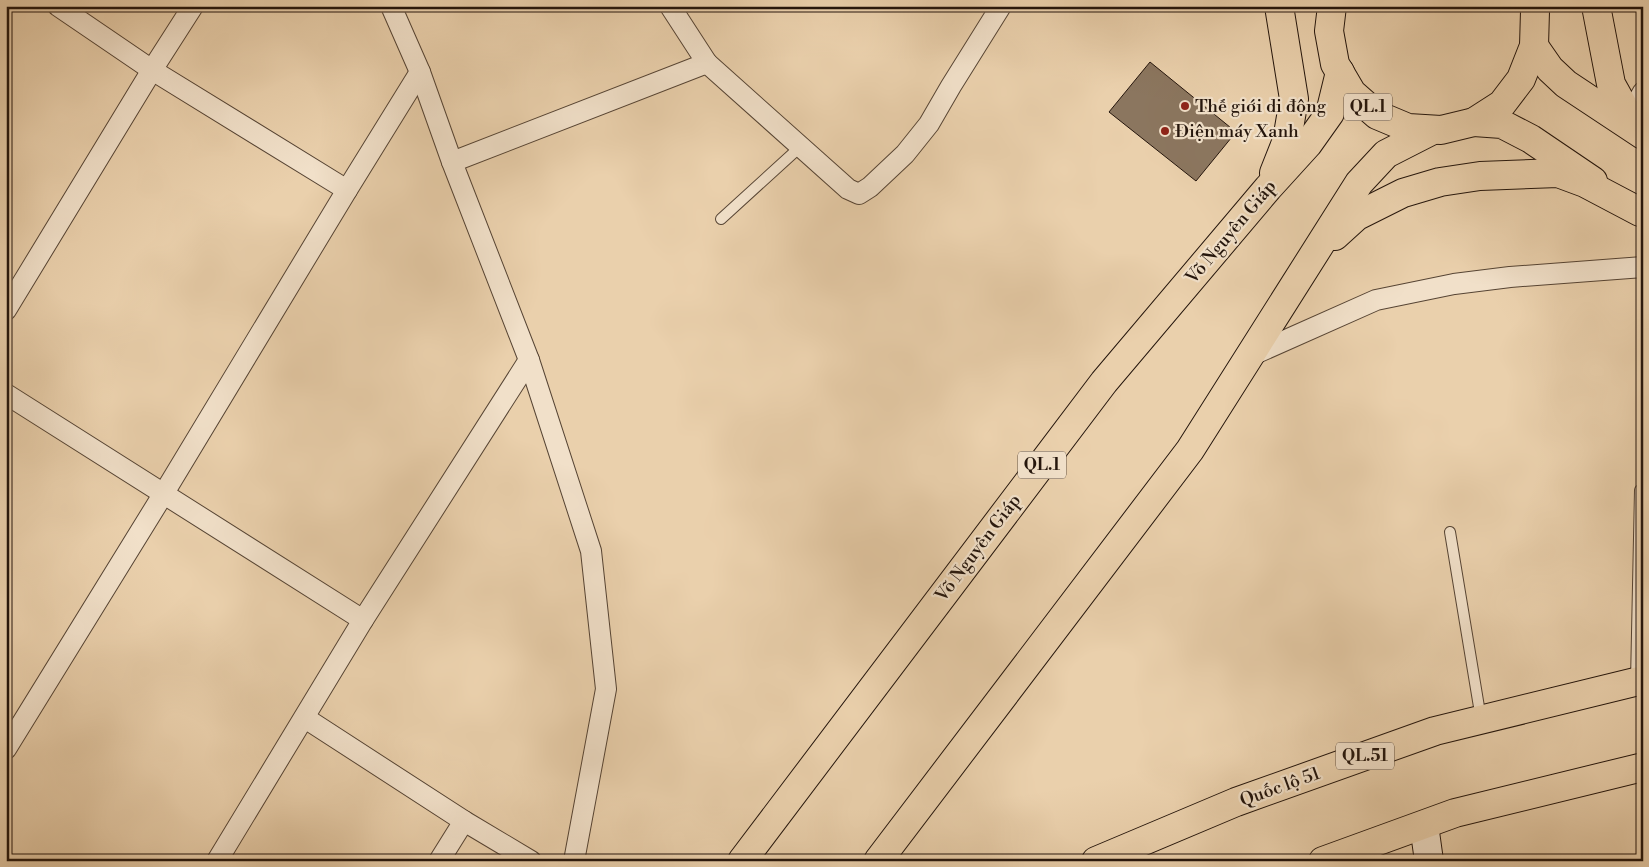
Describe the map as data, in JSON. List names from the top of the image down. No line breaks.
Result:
{"streets":{"main road":["QL.1","Võ Nguyên Giáp","QL.51","Quốc lộ 51"]},"crossings":[["QL.1","Võ Nguyên Giáp"]],"places":["Thế giới di động","Điện máy Xanh"]}
